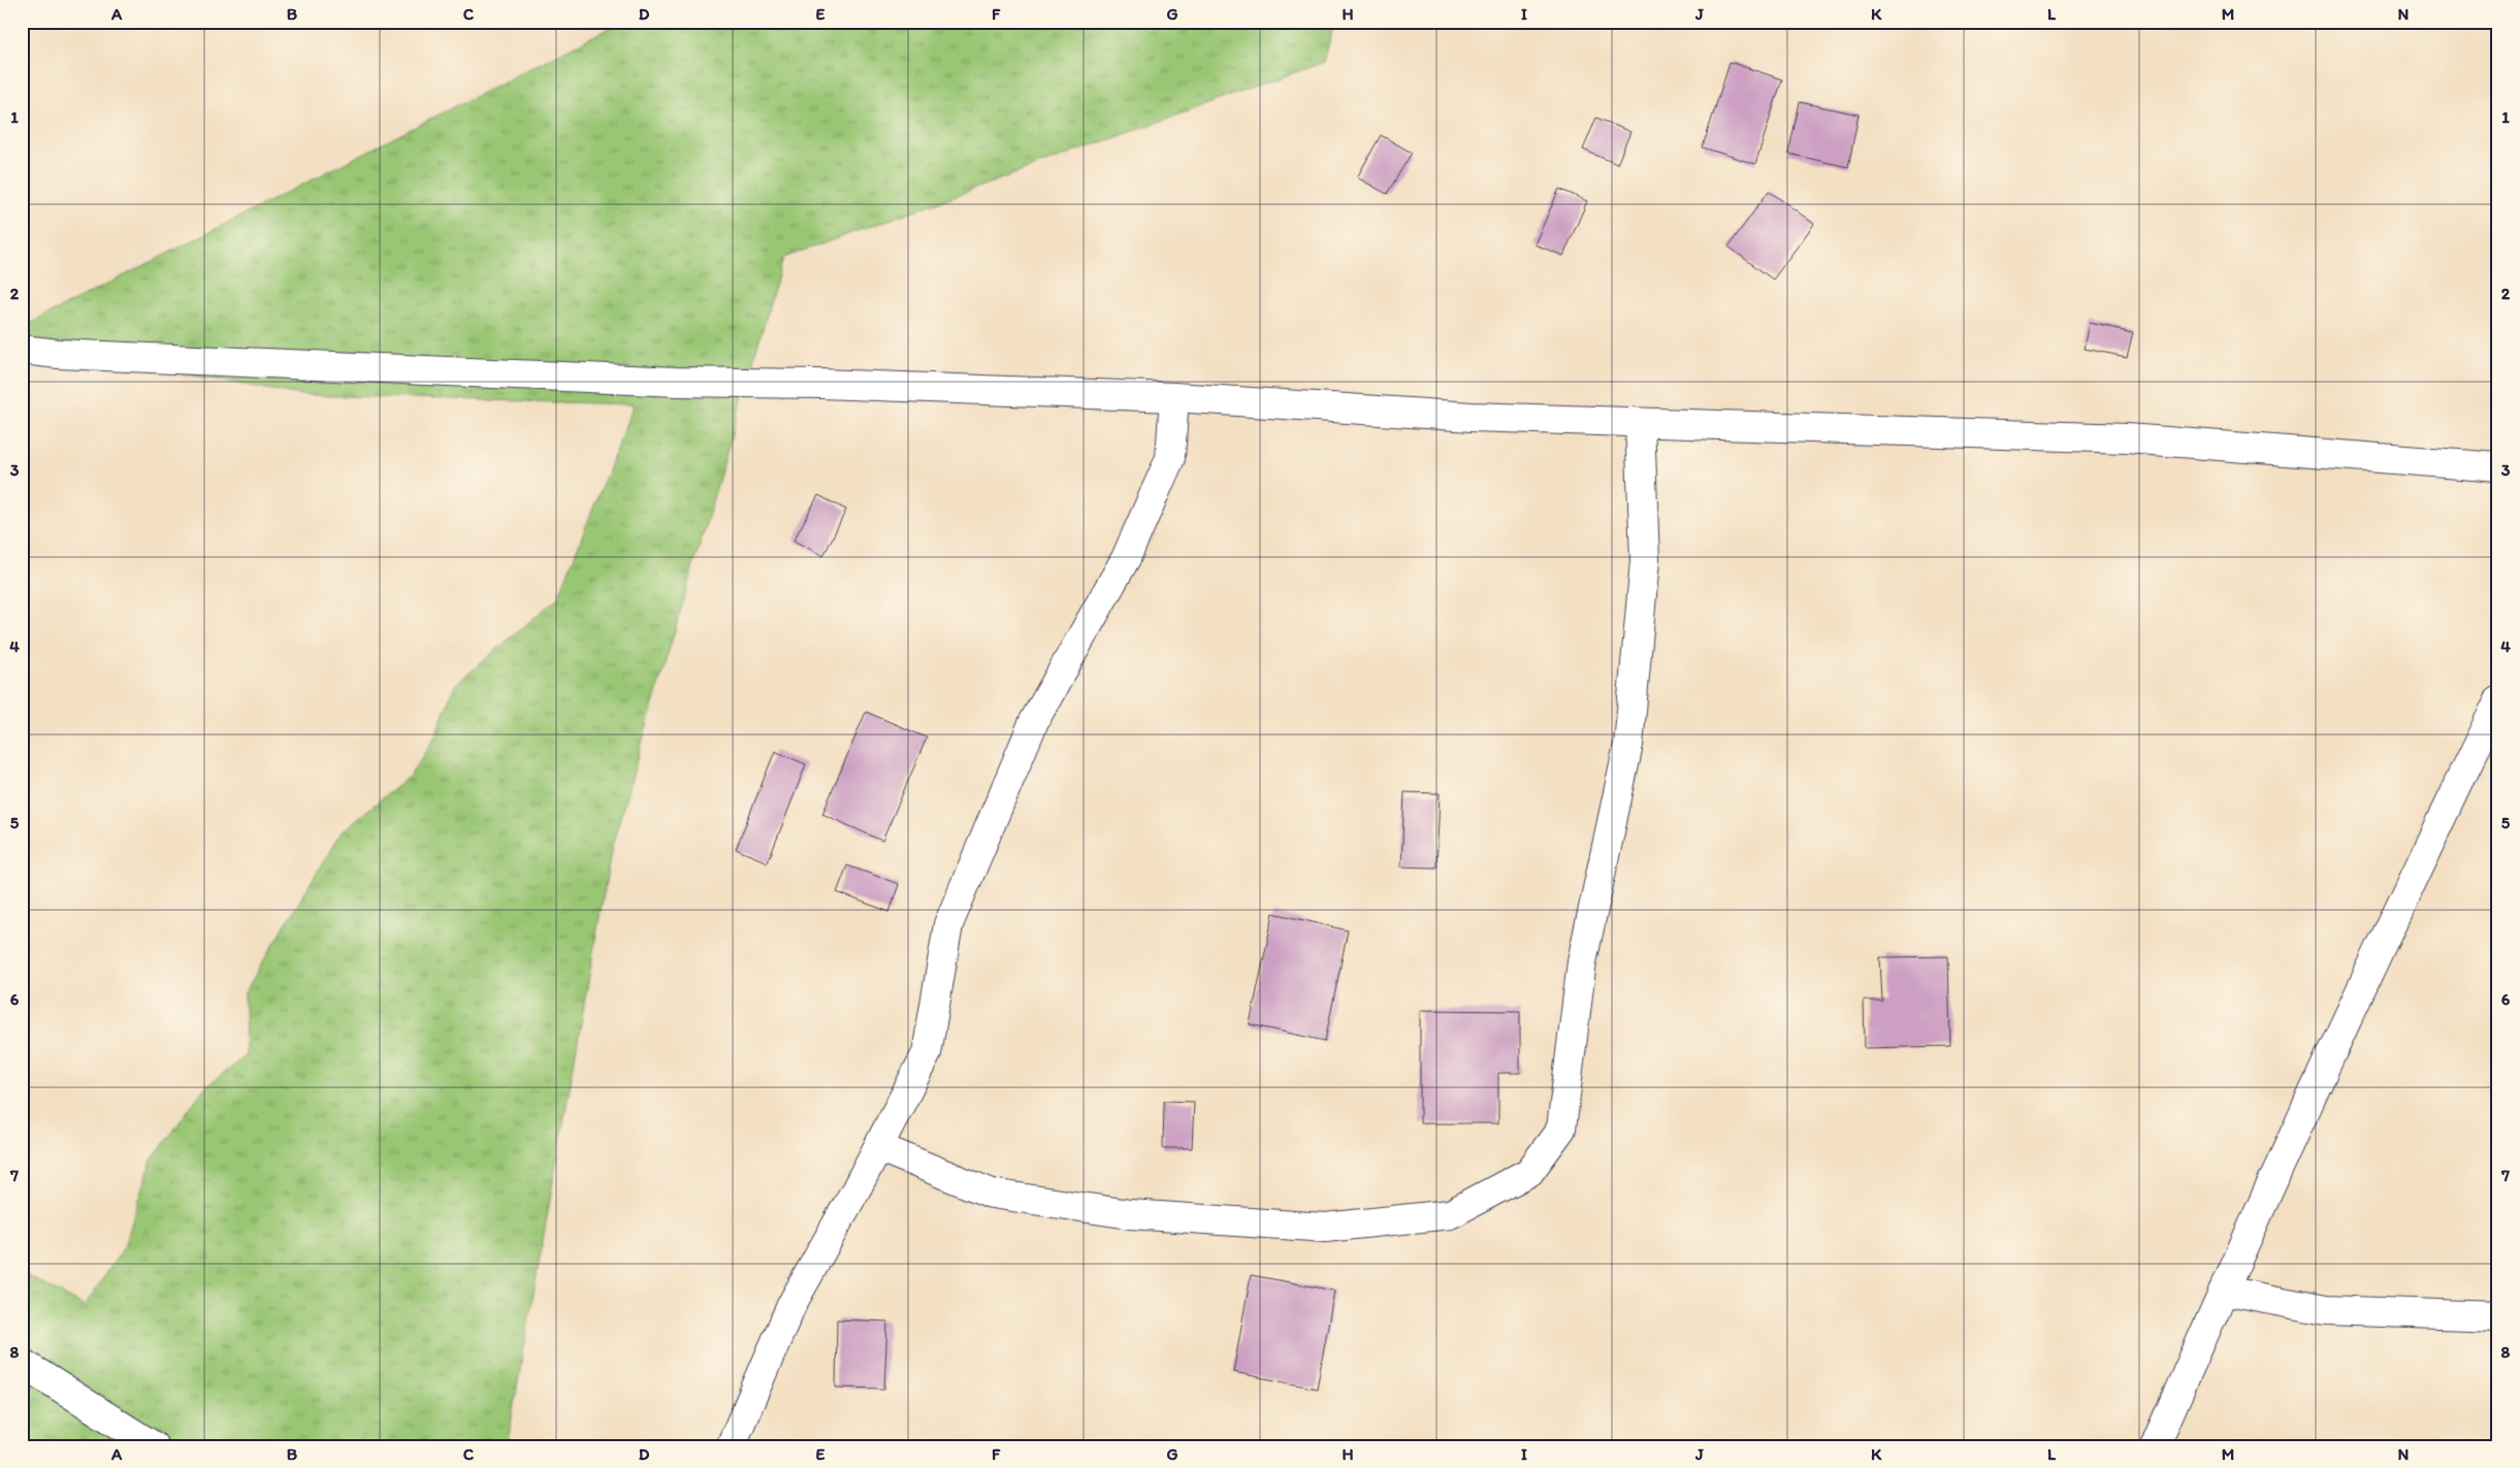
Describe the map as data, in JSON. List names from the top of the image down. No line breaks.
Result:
{"grid":{"columns":["A","B","C","D","E","F","G","H","I","J","K","L","M","N"],"rows":["1","2","3","4","5","6","7","8"]}}
